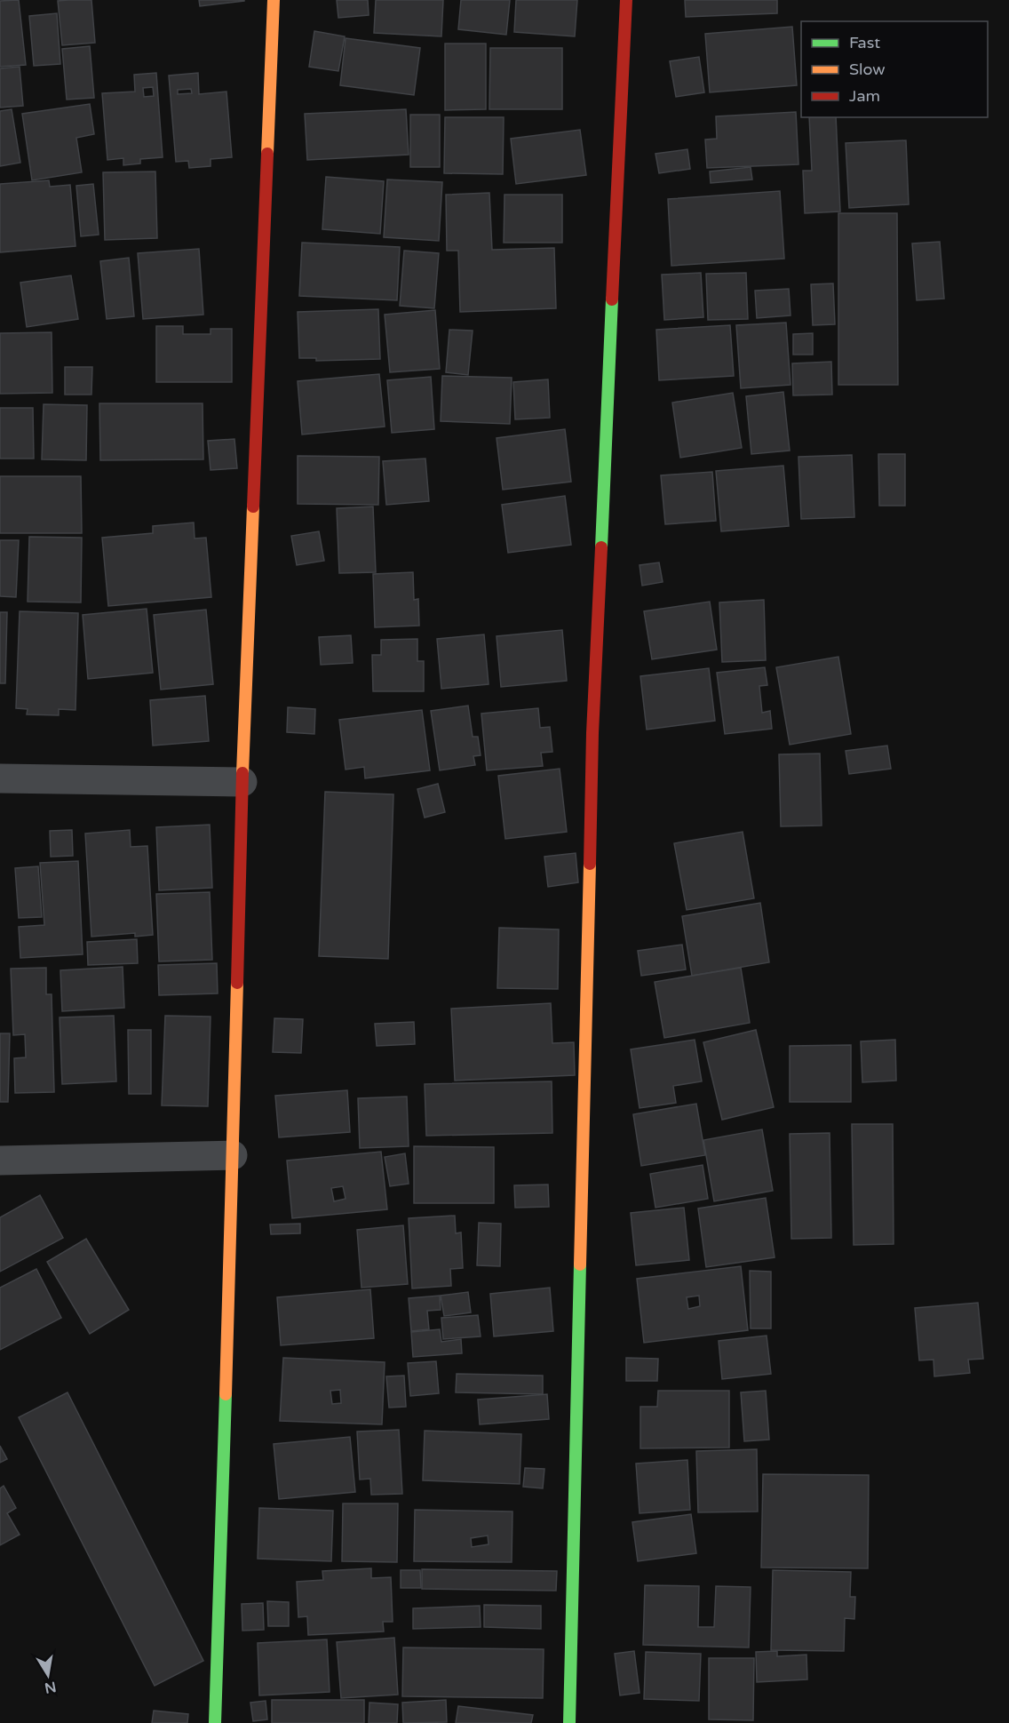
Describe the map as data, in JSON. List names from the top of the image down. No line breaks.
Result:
{"legend":["Fast","Slow","Jam"],"north":"bottom"}
